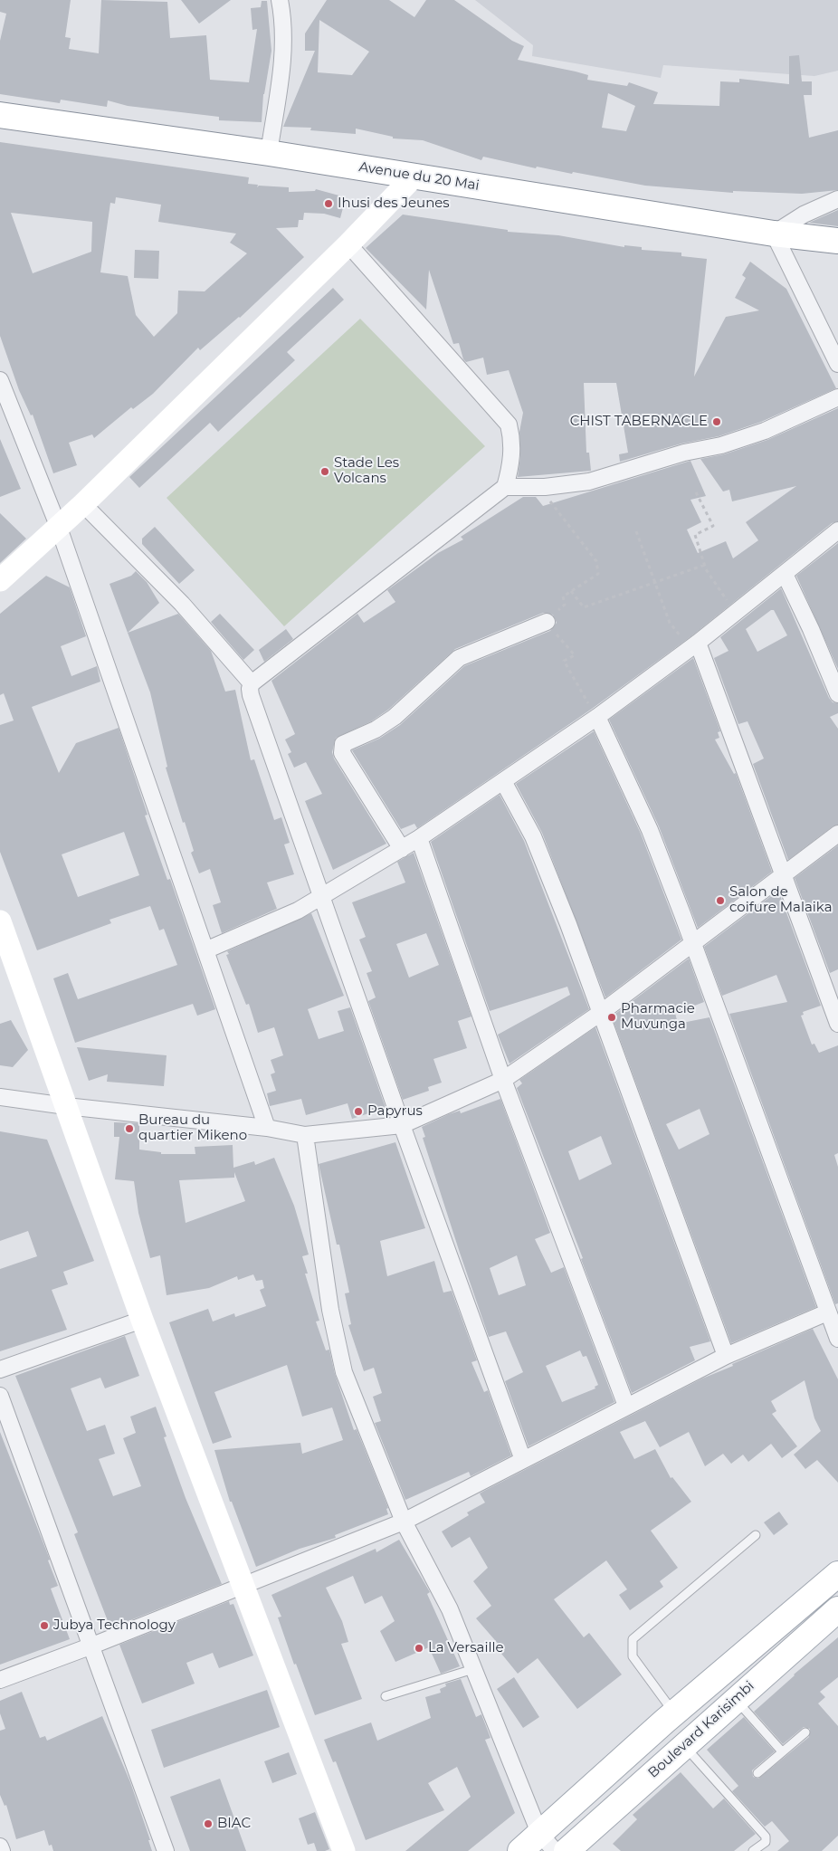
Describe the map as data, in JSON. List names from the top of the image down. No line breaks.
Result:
{"streets":{"main road":["Avenue du 20 Mai","Boulevard Karisimbi"]},"places":["Ihusi des Jeunes","CHIST TABERNACLE","Stade Les Volcans","Salon de coifure Malaika","Pharmacie Muvunga","Papyrus","Bureau du quartier Mikeno","Jubya Technology","La Versaille","BIAC"]}
